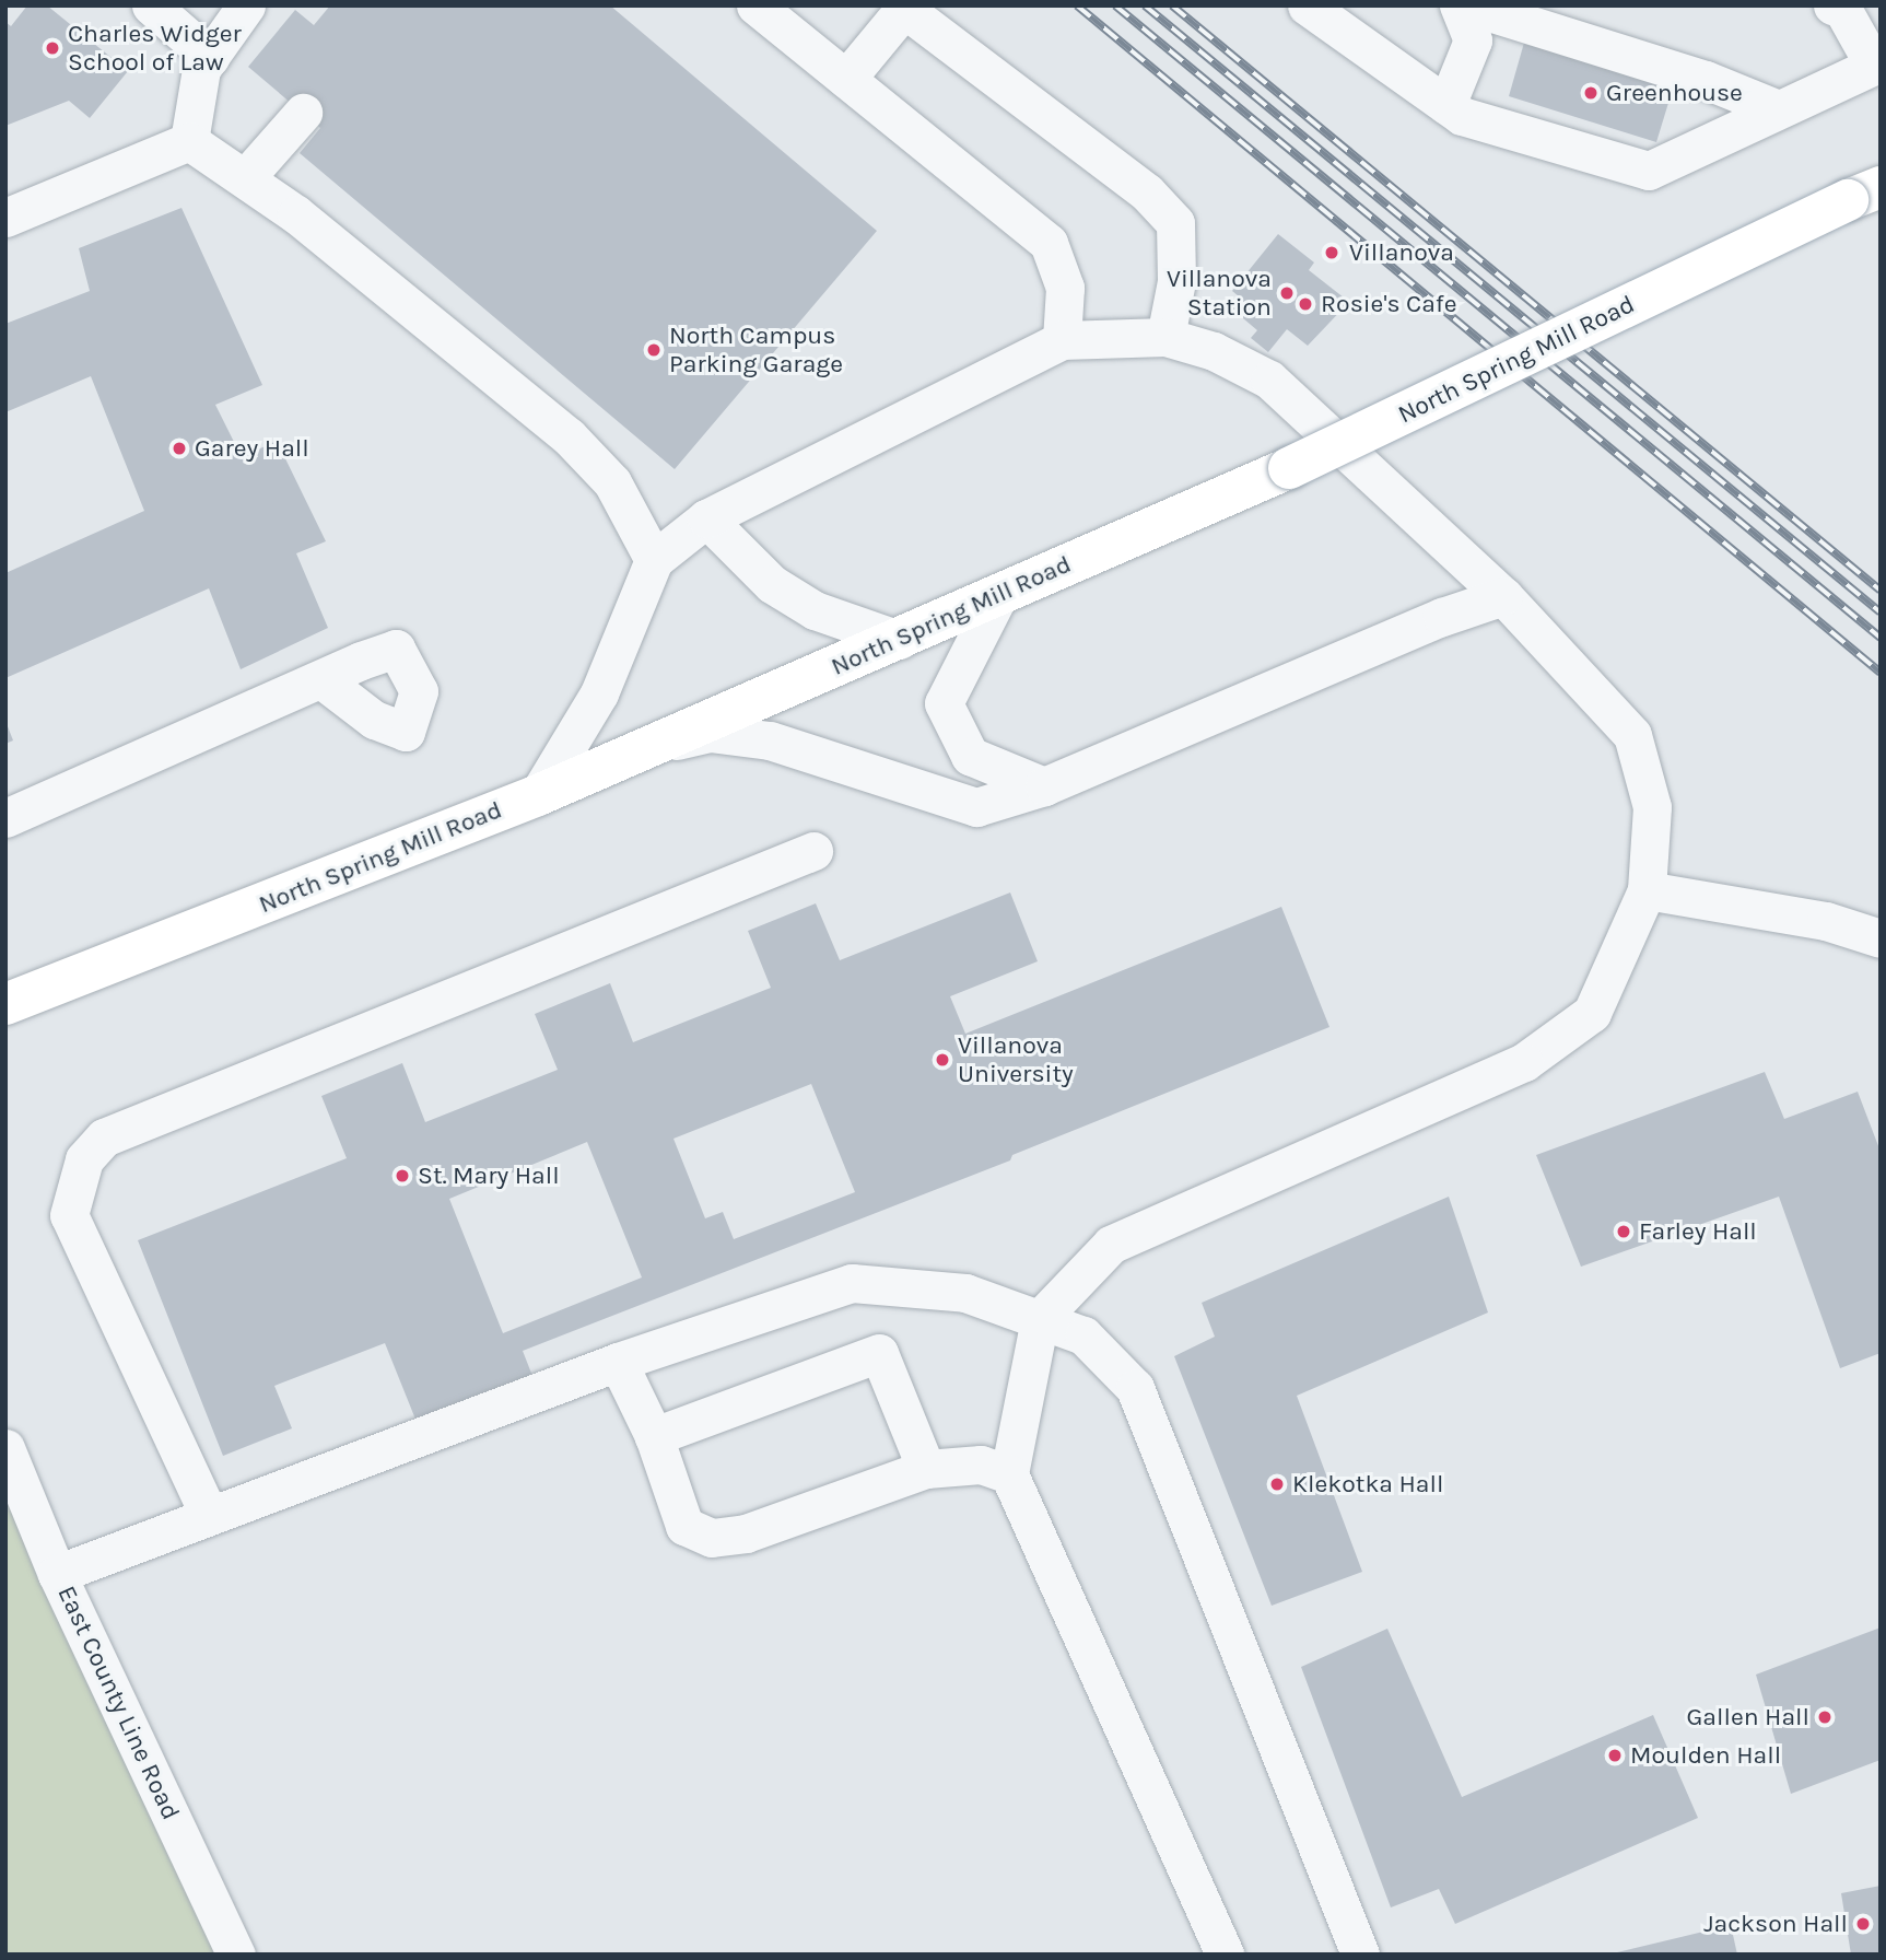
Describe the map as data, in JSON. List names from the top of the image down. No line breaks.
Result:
{"streets":{"main road":["North Spring Mill Road"],"street":["East County Line Road"]},"places":["Charles Widger School of Law","Greenhouse","Villanova","Villanova Station","Rosie's Cafe","North Campus Parking Garage","Garey Hall","Villanova University","St. Mary Hall","Farley Hall","Klekotka Hall","Gallen Hall","Moulden Hall","Jackson Hall"]}
